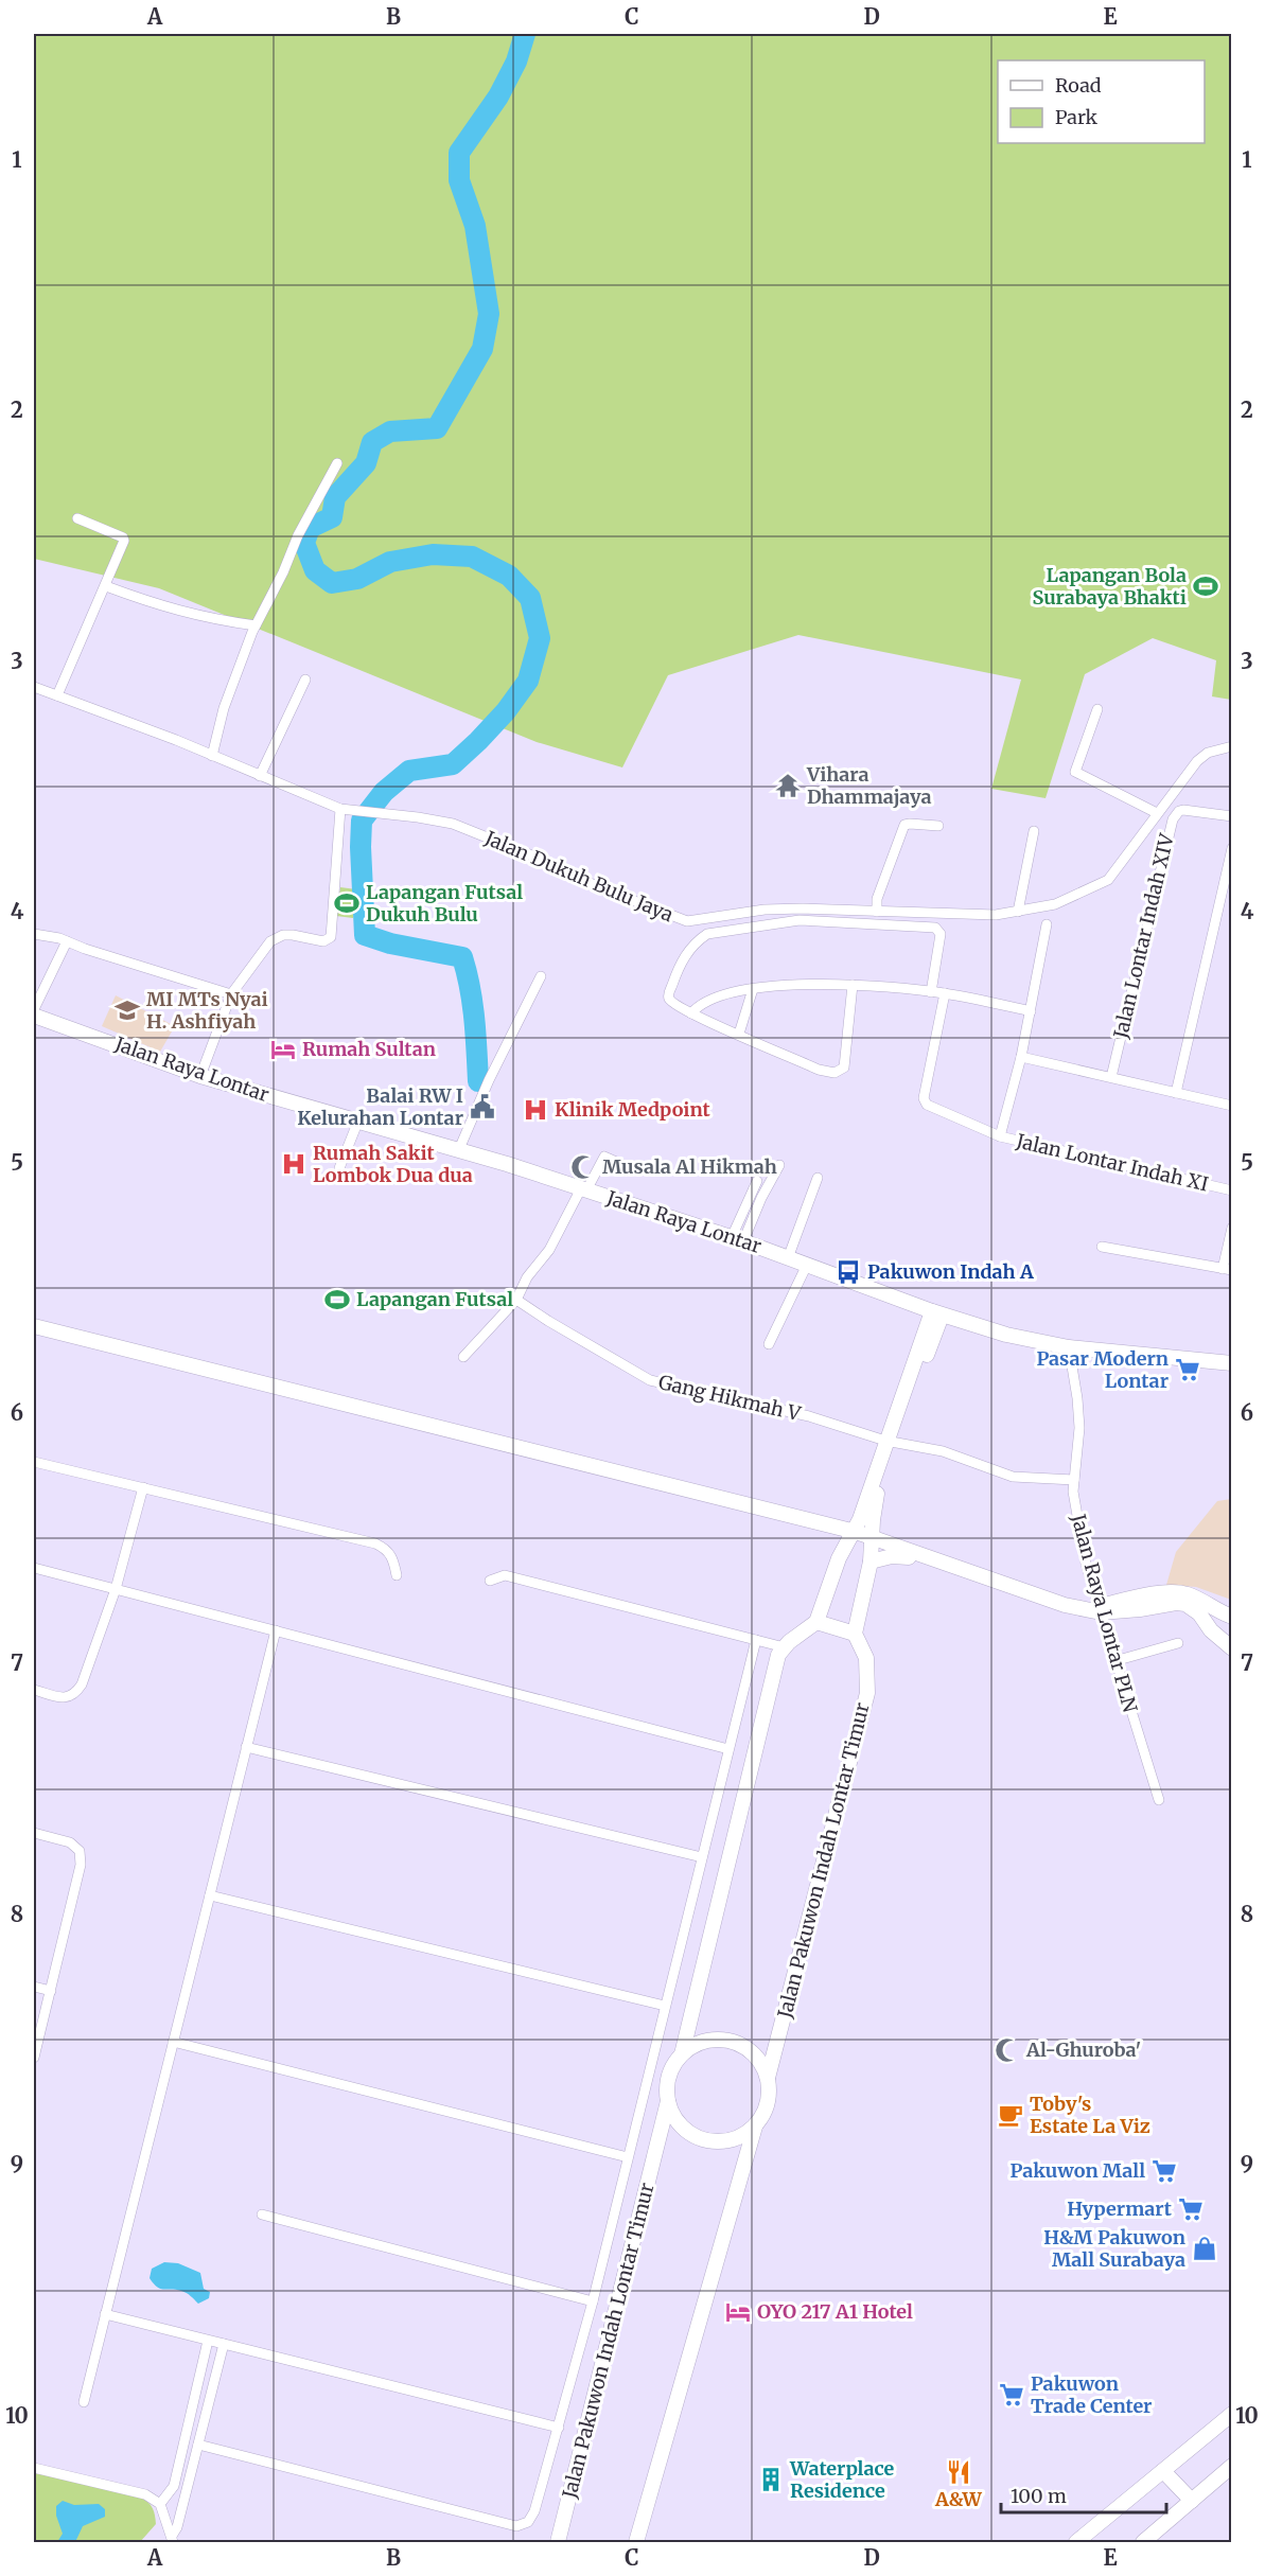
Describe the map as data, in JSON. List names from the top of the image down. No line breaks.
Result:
{"streets":{"street":["Jalan Dukuh Bulu Jaya","Jalan Lontar Indah XIV","Jalan Raya Lontar","Jalan Lontar Indah XI","Gang Hikmah V","Jalan Raya Lontar PLN","Jalan Pakuwon Indah Lontar Timur"]},"crossings":[["Jalan Raya Lontar","Jalan Raya Lontar PLN"],["Gang Hikmah V","Jalan Raya Lontar PLN"]],"places":{"sports":["Lapangan Bola Surabaya Bhakti","Lapangan Futsal Dukuh Bulu","Lapangan Futsal"],"temple":["Vihara Dhammajaya"],"school or university":["MI MTs Nyai H. Ashfiyah"],"hotel":["Rumah Sultan","OYO 217 A1 Hotel"],"public building":["Balai RW I Kelurahan Lontar"],"hospital":["Klinik Medpoint","Rumah Sakit Lombok Dua dua"],"mosque":["Musala Al Hikmah","Al-Ghuroba'"],"bus stop":["Pakuwon Indah A"],"supermarket":["Pasar Modern Lontar","Pakuwon Mall","Hypermart","Pakuwon Trade Center"],"cafe":["Toby's Estate La Viz"],"shop":["H&M Pakuwon Mall Surabaya"],"restaurant":["A&W"],"building":["Waterplace Residence"]},"legend":["Road","Park"],"scale_bar":"100 m","grid":{"columns":["A","B","C","D","E"],"rows":["1","2","3","4","5","6","7","8","9","10"]}}
